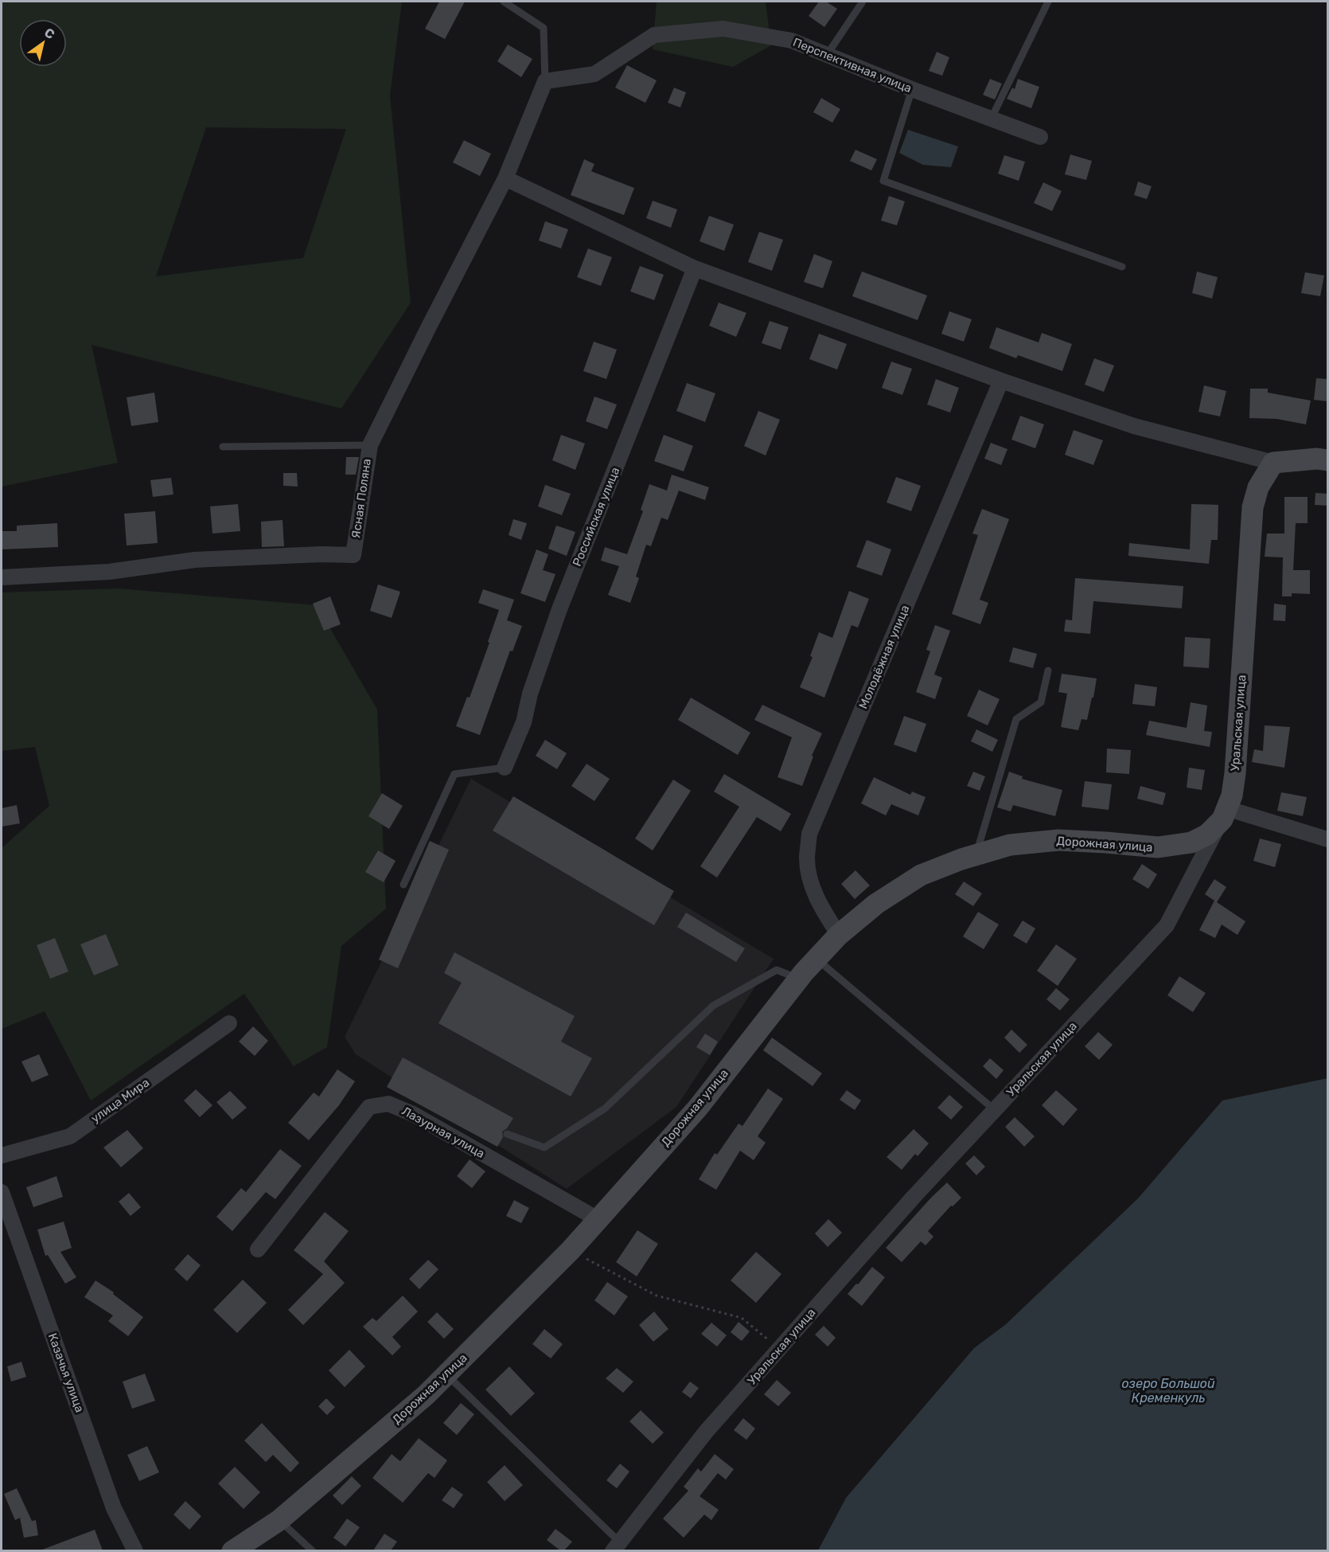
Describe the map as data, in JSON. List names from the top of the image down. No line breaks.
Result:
{"streets":{"street":["Перспективная улица","Ясная Поляна","Российская улица","Молодёжная улица","Уральская улица","Дорожная улица","улица Мира","Лазурная улица","Казачья улица"]},"crossings":[["Молодёжная улица","Дорожная улица"],["Уральская улица","Дорожная улица"],["Дорожная улица","Лазурная улица"]],"water":["озеро Большой Кременкуль"],"north":"top right"}
